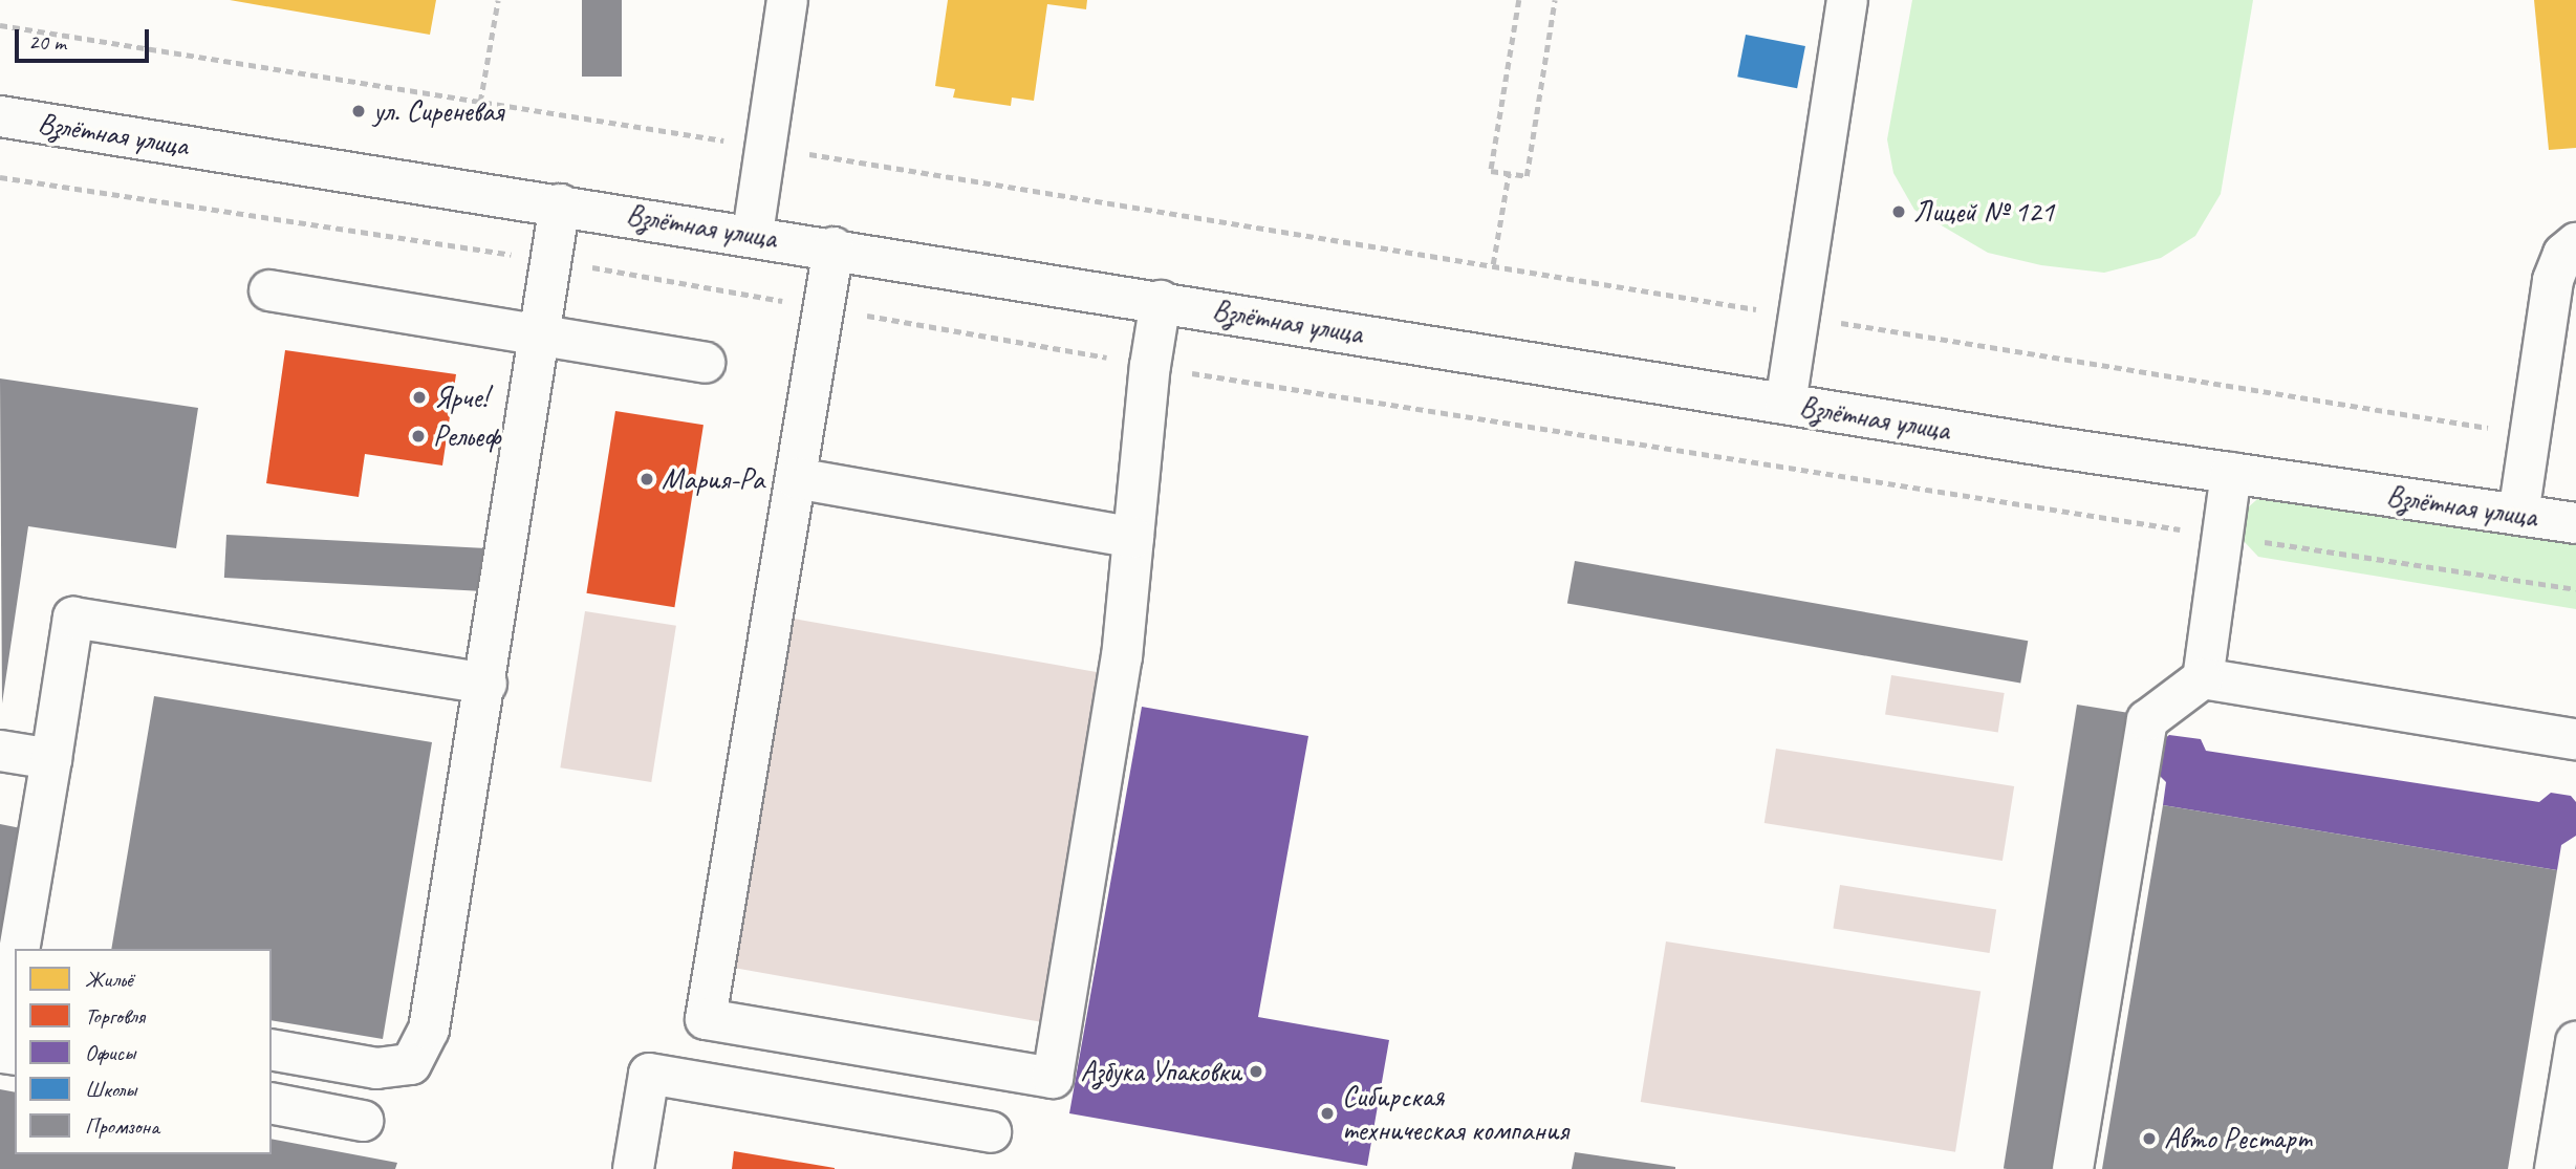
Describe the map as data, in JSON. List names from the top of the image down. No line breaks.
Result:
{"streets":{"street":["Взлётная улица"]},"places":["ул. Сиреневая","Лицей № 121","Ярче!","Рельеф","Мария-Ра","Азбука Упаковки","Сибирская техническая компания","Авто Рестарт"],"legend":["Жильё","Торговля","Офисы","Школы","Промзона"],"scale_bar":"20 m"}
